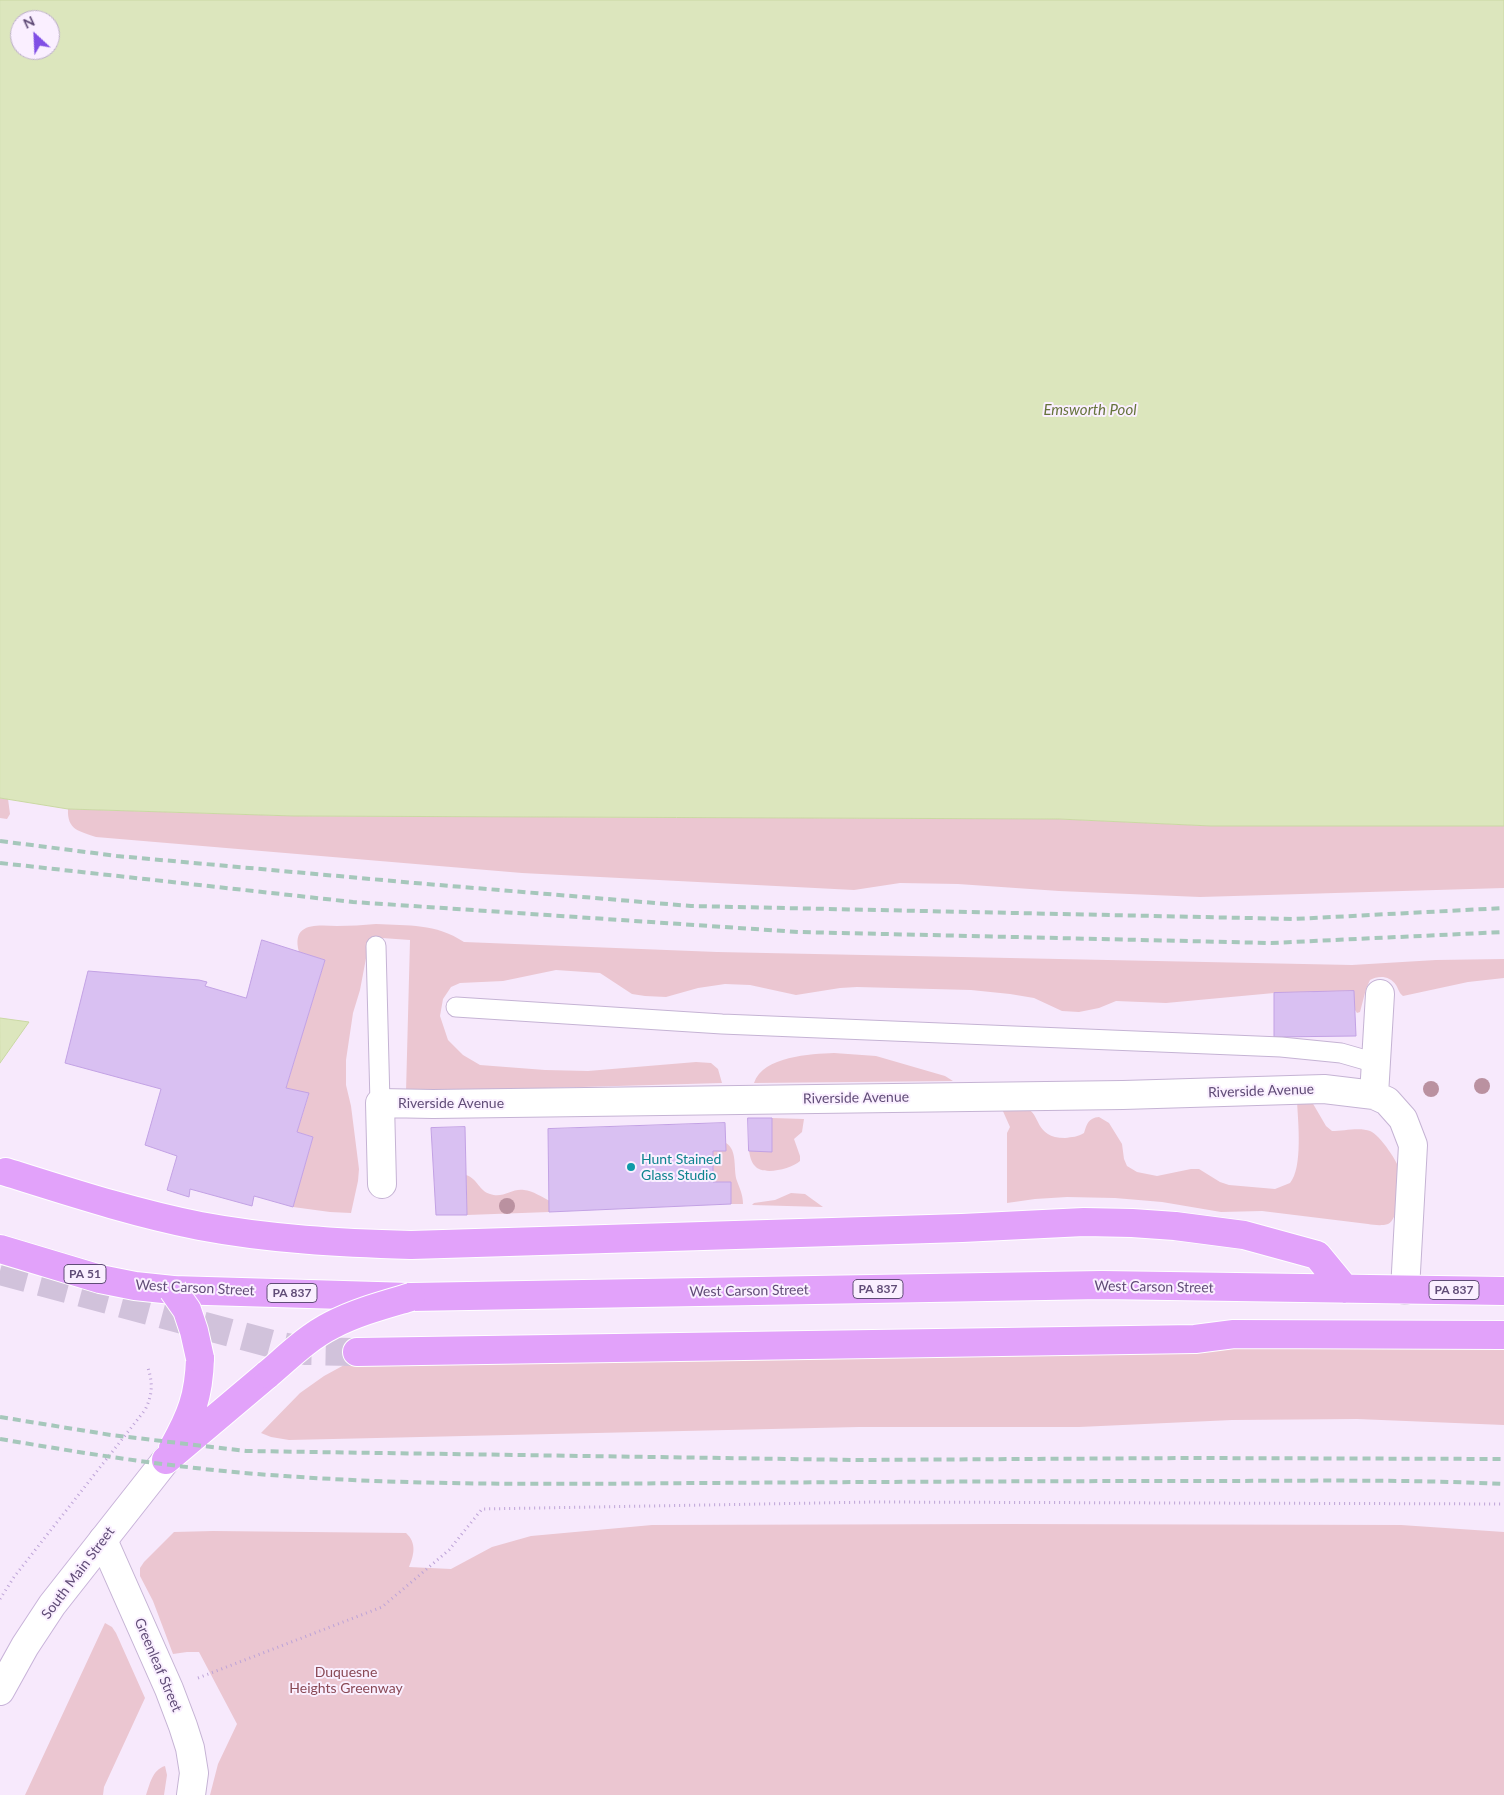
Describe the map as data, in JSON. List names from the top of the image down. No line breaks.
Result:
{"streets":{"main road":["PA 51","West Carson Street","PA 837"],"street":["Riverside Avenue","South Main Street","Greenleaf Street"]},"crossings":[["Riverside Avenue","West Carson Street"],["West Carson Street","PA 837"],["PA 837","South Main Street"],["South Main Street","Greenleaf Street"]],"water":["Emsworth Pool"],"parks":["Duquesne Heights Greenway"],"places":["Hunt Stained Glass Studio"],"north":"top left"}
